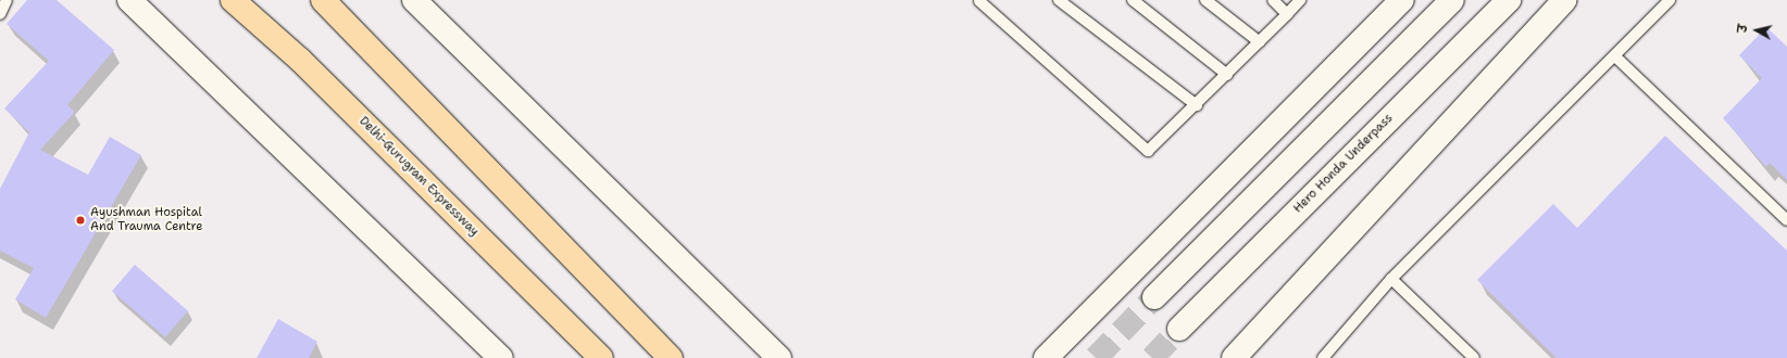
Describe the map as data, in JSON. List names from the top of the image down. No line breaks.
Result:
{"streets":{"highway":["Delhi-Gurugram Expressway"],"main road":["Hero Honda Underpass"]},"places":["Ayushman Hospital And Trauma Centre"],"north":"left"}
